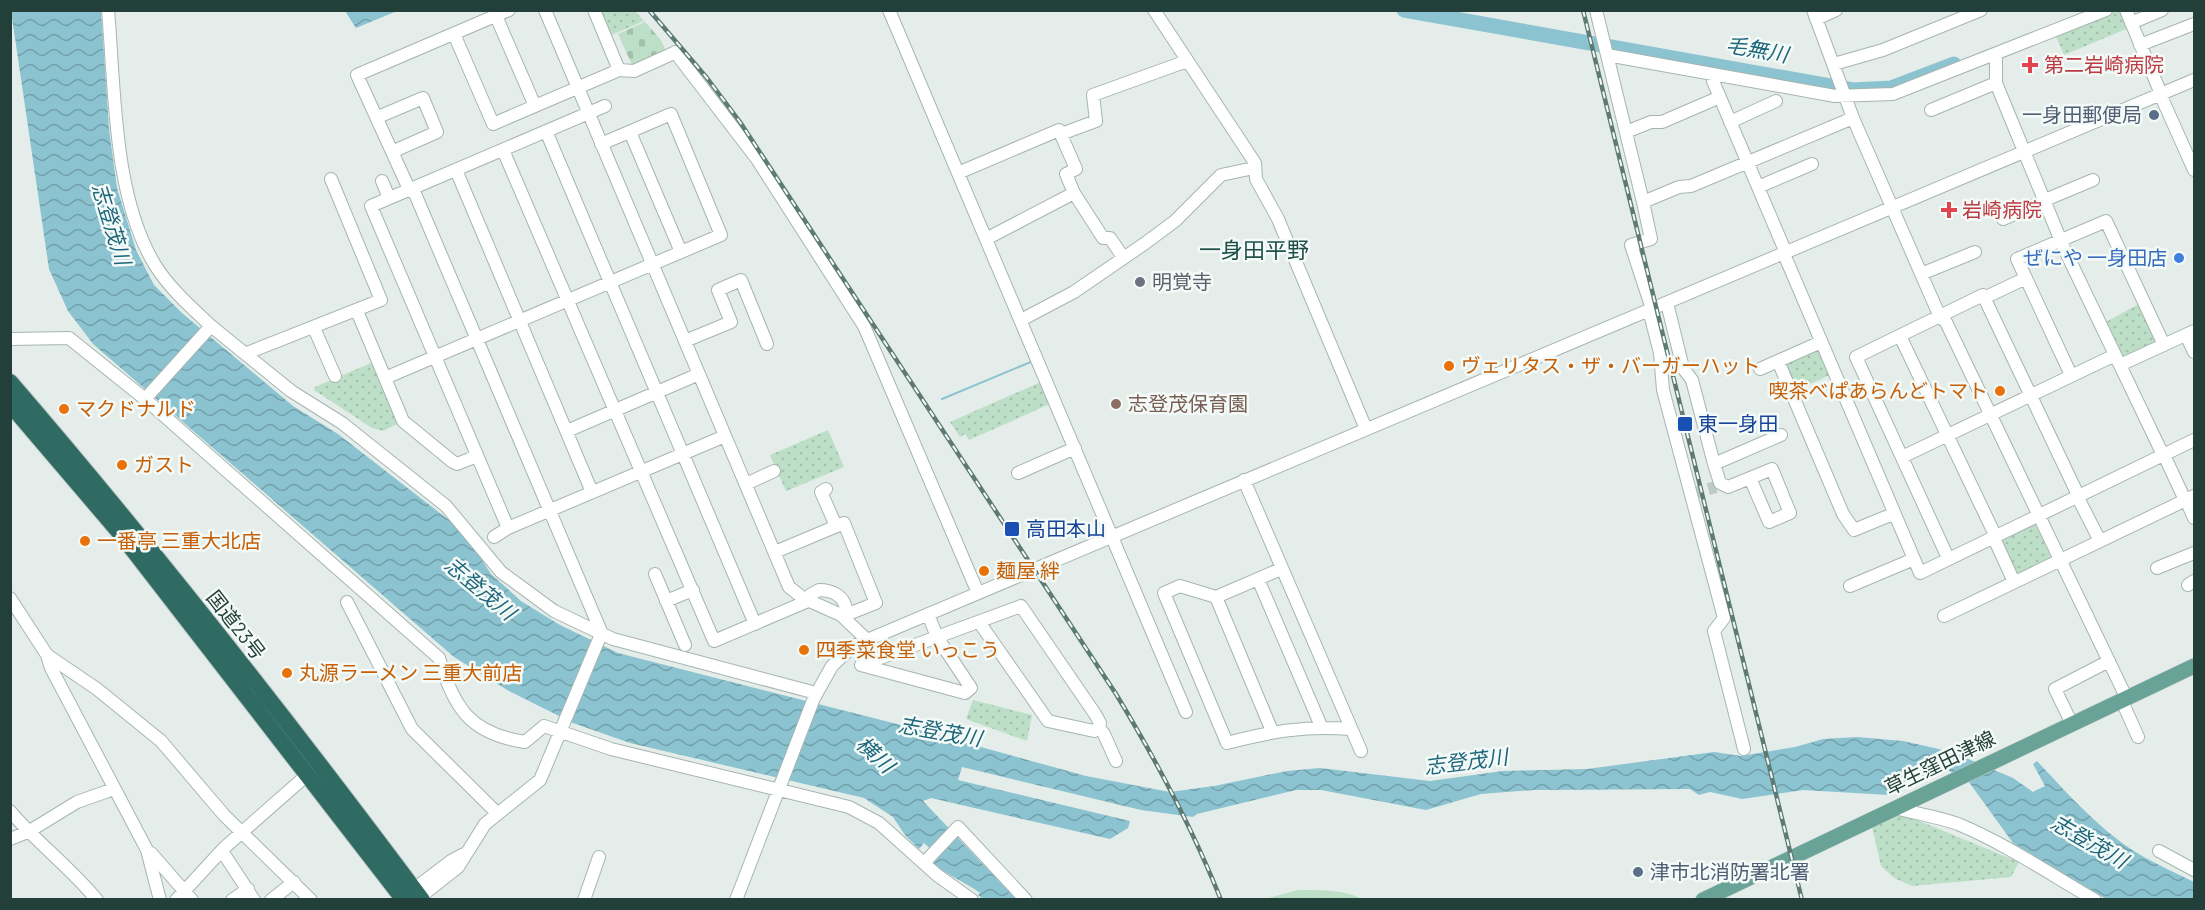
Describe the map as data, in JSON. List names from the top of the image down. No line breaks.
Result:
{"streets":{"highway":["国道23号"],"main road":["草生窪田津線"]},"districts":["一身田平野"],"water":["毛無川","志登茂川","横川"],"places":{"health":["第二岩崎病院","岩崎病院"],"other":["一身田郵便局","ぜにや 一身田店","明覚寺","ヴェリタス・ザ・バーガーハット","喫茶べぱあらんどトマト","志登茂保育園","マクドナルド","ガスト","一番亭 三重大北店","麺屋 絆","四季菜食堂 いっこう","丸源ラーメン 三重大前店","津市北消防署北署"],"transit":["東一身田","高田本山"]}}
